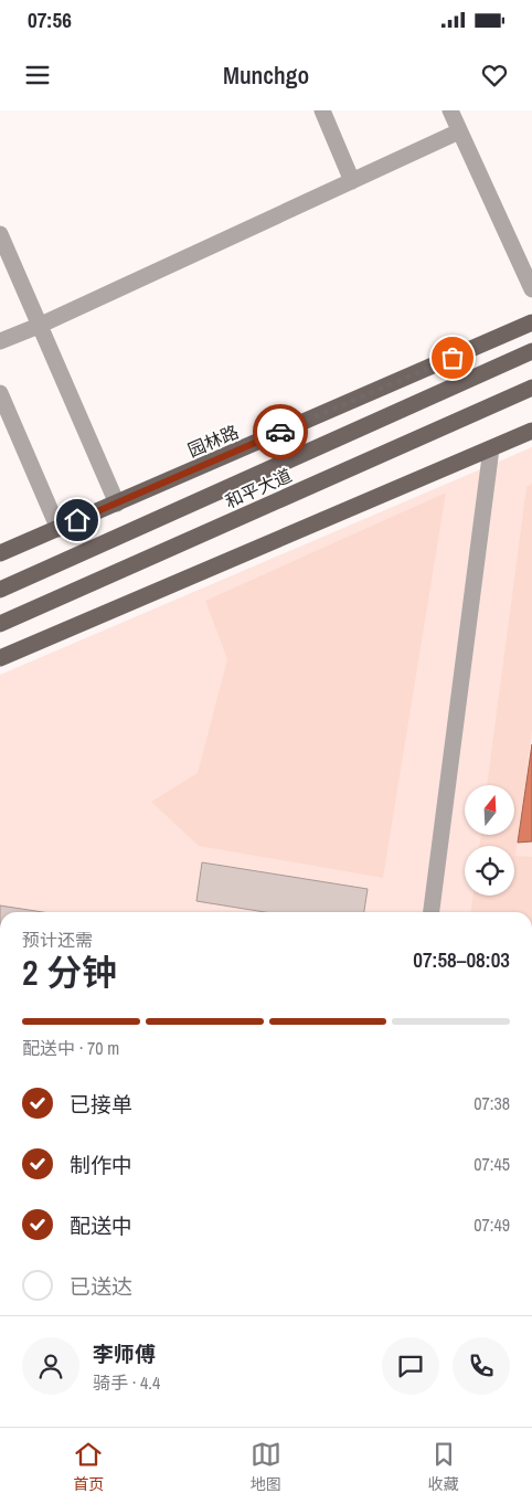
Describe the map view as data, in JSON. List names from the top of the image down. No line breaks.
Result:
{"streets":{"main road":["园林路","和平大道"]},"north":"top","page":{"status":"07:56","header":"Munchgo","heading":["2 分钟","预计还需","07:58–08:03"],"panel":["李师傅","骑手 · 4.4"],"bar":"配送中 · 70 m","list":[["已接单","07:38"],["制作中","07:45"],["配送中","07:49"],"已送达"],"tabs":["首页","地图","收藏"]}}
